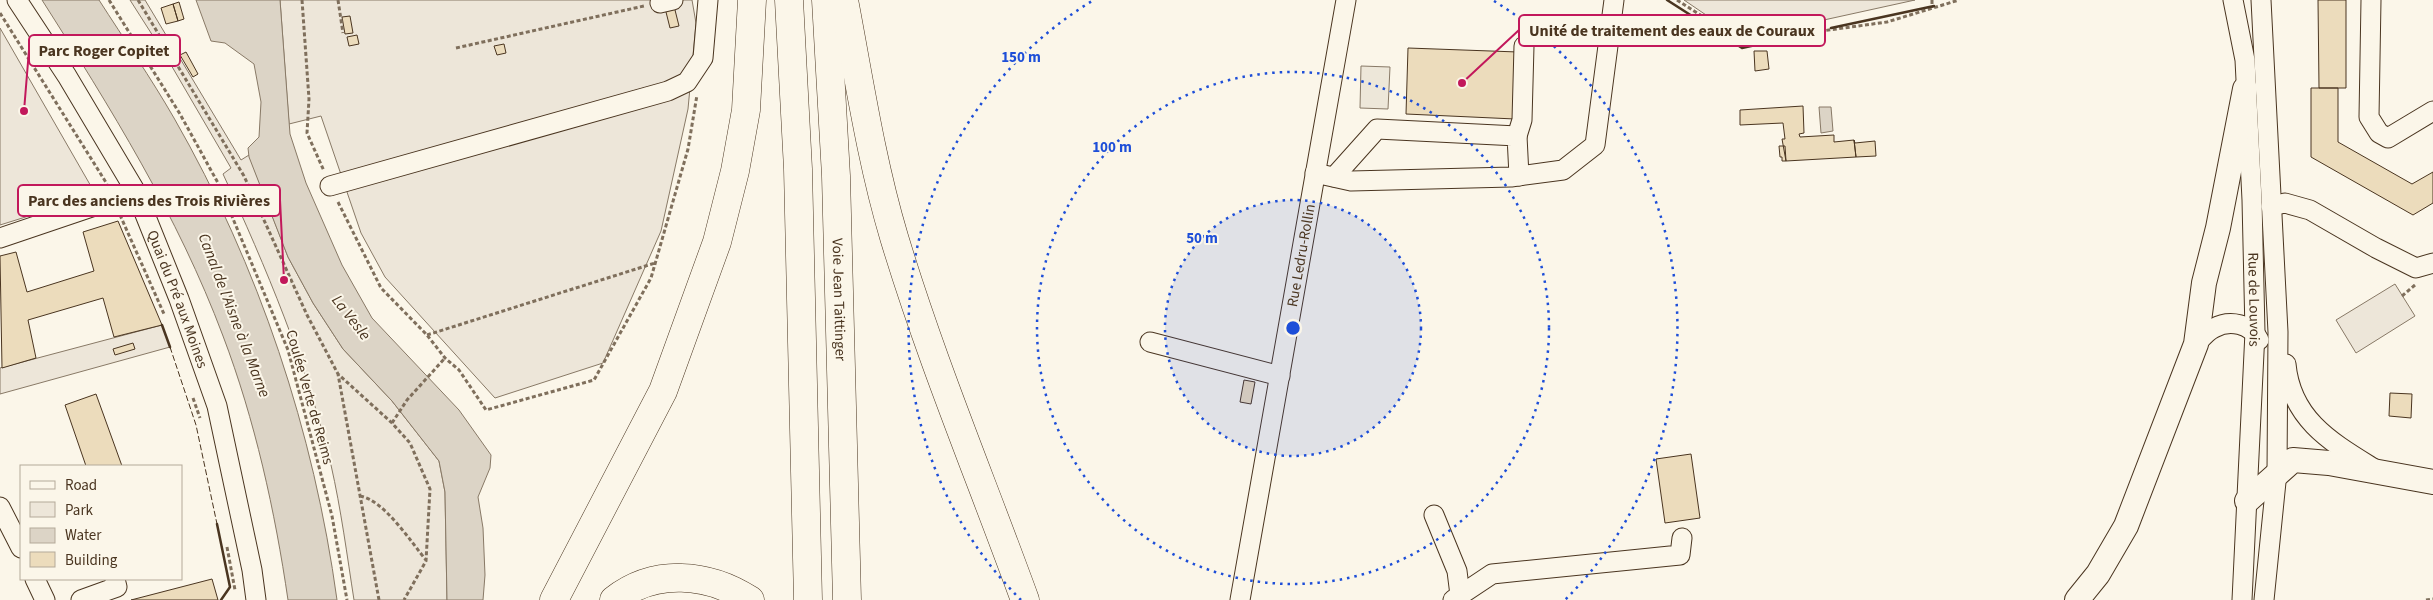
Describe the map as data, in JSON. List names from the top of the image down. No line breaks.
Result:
{"streets":{"highway":["Voie Jean Taittinger"],"street":["Rue Ledru-Rollin","Rue de Louvois","Quai du Pré aux Moines"],"path":["Coulée Verte de Reims"]},"water":["Canal de l'Aisne à la Marne","La Vesle"],"places":["Unité de traitement des eaux de Couraux","Parc Roger Copitet","Parc des anciens des Trois Rivières"],"legend":["Road","Park","Water","Building"],"rings":["150 m","100 m","50 m"]}
